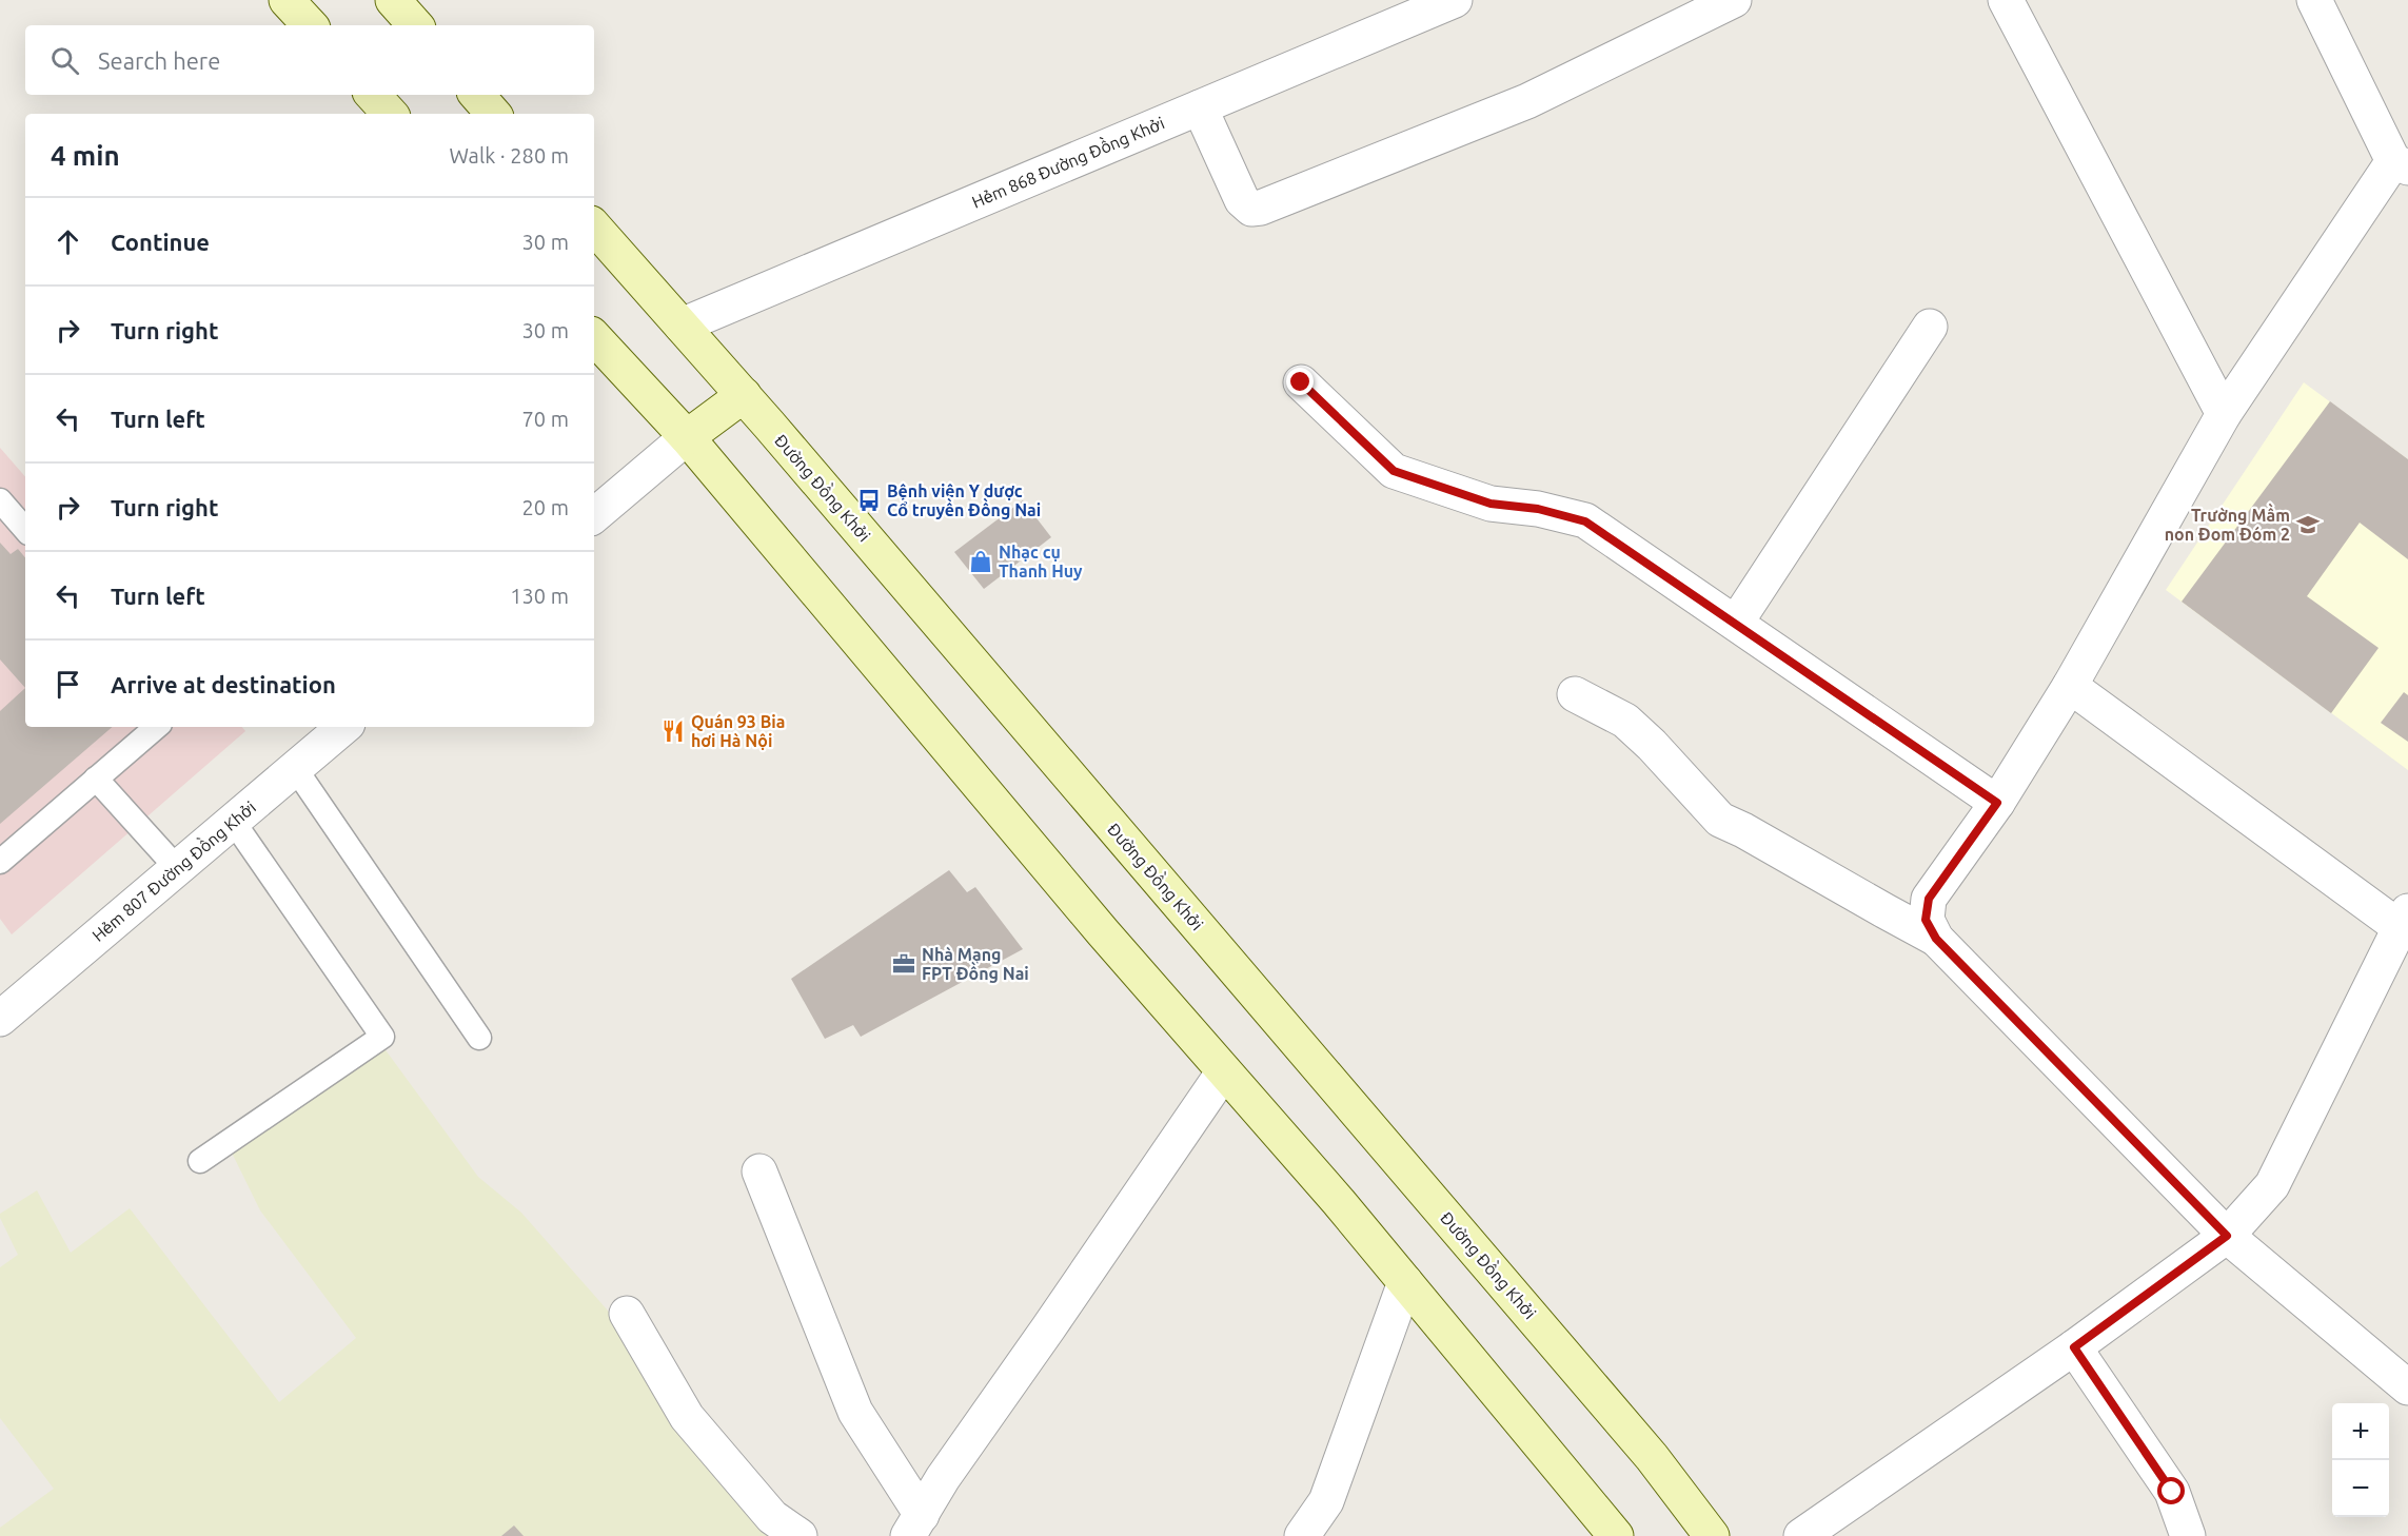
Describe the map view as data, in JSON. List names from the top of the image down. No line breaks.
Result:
{"streets":{"main road":["Đường Đồng Khởi"],"street":["Hẻm 868 Đường Đồng Khởi","Hẻm 807 Đường Đồng Khởi"]},"crossings":[["Hẻm 868 Đường Đồng Khởi","Đường Đồng Khởi"]],"places":{"bus stop":["Bệnh viện Y dược Cổ truyền Đồng Nai"],"school or university":["Trường Mầm non Đom Đóm 2"],"shop":["Nhạc cụ Thanh Huy"],"restaurant":["Quán 93 Bia hơi Hà Nội"],"office":["Nhà Mạng FPT Đồng Nai"]},"page":{"search":"Search here","heading":["4 min","Walk · 280 m"],"list":[["Continue","30 m"],["Turn right","30 m"],["Turn left","70 m"],["Turn right","20 m"],["Turn left","130 m"],"Arrive at destination"],"map_buttons":["+","−"]}}
